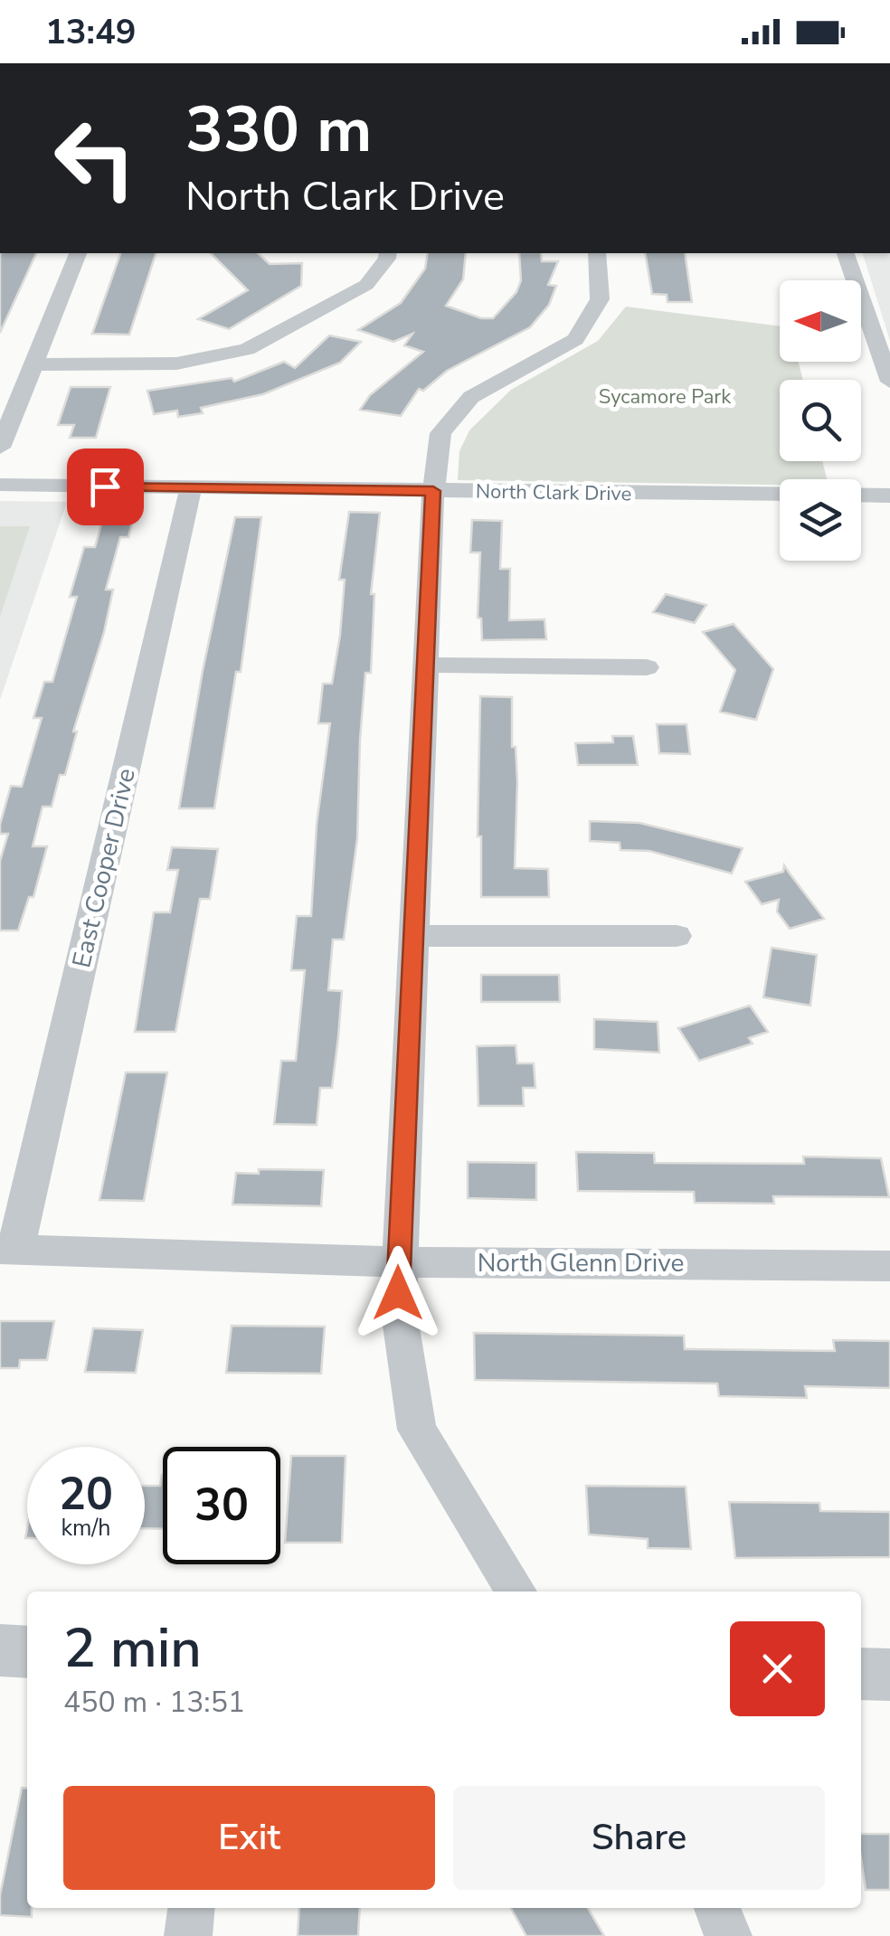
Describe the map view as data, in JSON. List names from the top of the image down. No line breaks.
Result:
{"streets":{"street":["North Clark Drive","East Cooper Drive","North Glenn Drive"]},"crossings":[["North Clark Drive","East Cooper Drive"],["East Cooper Drive","North Glenn Drive"]],"parks":["Sycamore Park"],"north":"left","page":{"status":"13:49","turn":["330 m","North Clark Drive"],"speed":"20 km/h","limit":"30","heading":["2 min","450 m · 13:51"],"buttons":["Exit","Share"]}}
